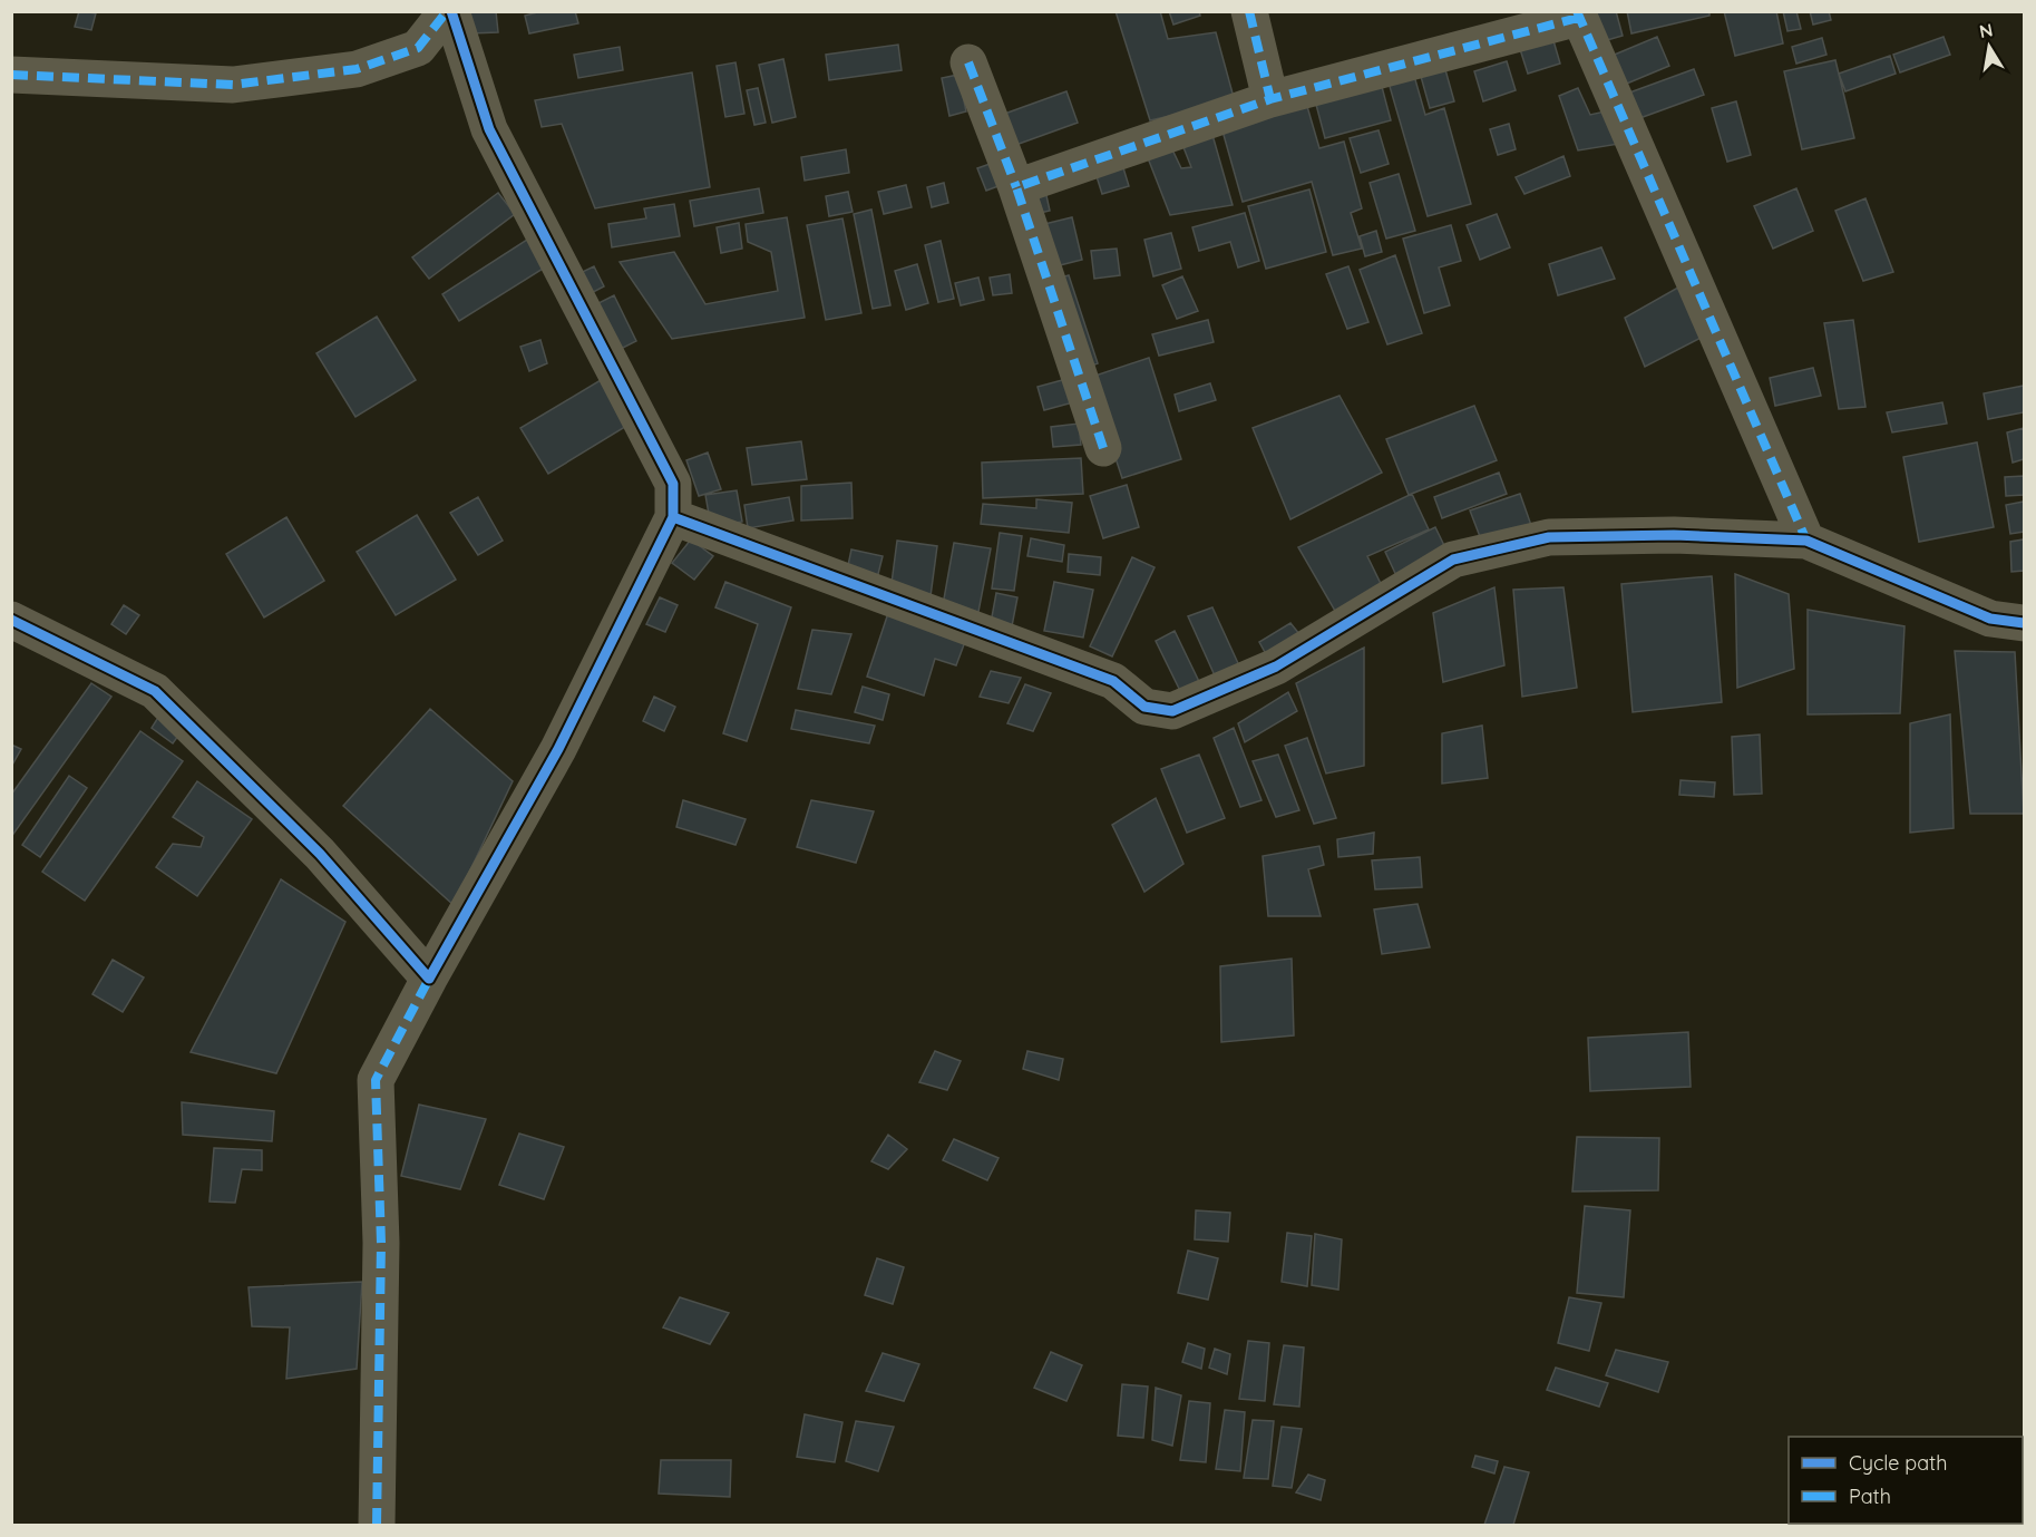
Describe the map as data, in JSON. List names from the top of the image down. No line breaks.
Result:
{"legend":["Cycle path","Path"],"north":"top"}
